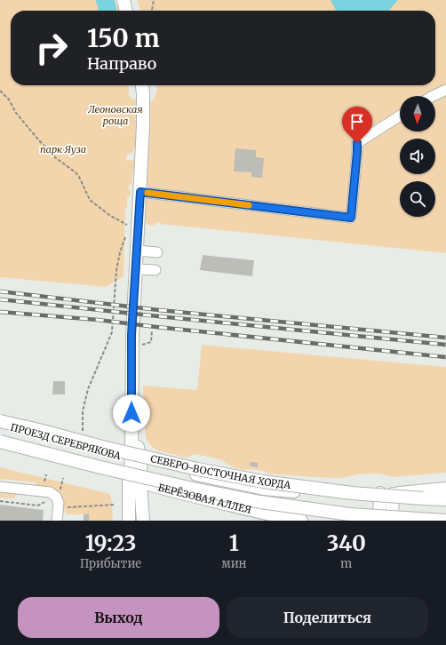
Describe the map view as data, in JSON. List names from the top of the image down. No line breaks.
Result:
{"streets":{"main road":["ПРОЕЗД СЕРЕБРЯКОВА","СЕВЕРО-ВОСТОЧНАЯ ХОРДА","БЕРЁЗОВАЯ АЛЛЕЯ"]},"crossings":[["ПРОЕЗД СЕРЕБРЯКОВА","СЕВЕРО-ВОСТОЧНАЯ ХОРДА"],["ПРОЕЗД СЕРЕБРЯКОВА","БЕРЁЗОВАЯ АЛЛЕЯ"]],"parks":["Леоновская роща","парк Яуза"],"north":"bottom","page":{"turn":["150 m","Направо"],"eta":["19:23","Прибытие","1","мин","340","m"],"buttons":["Выход","Поделиться"]}}
